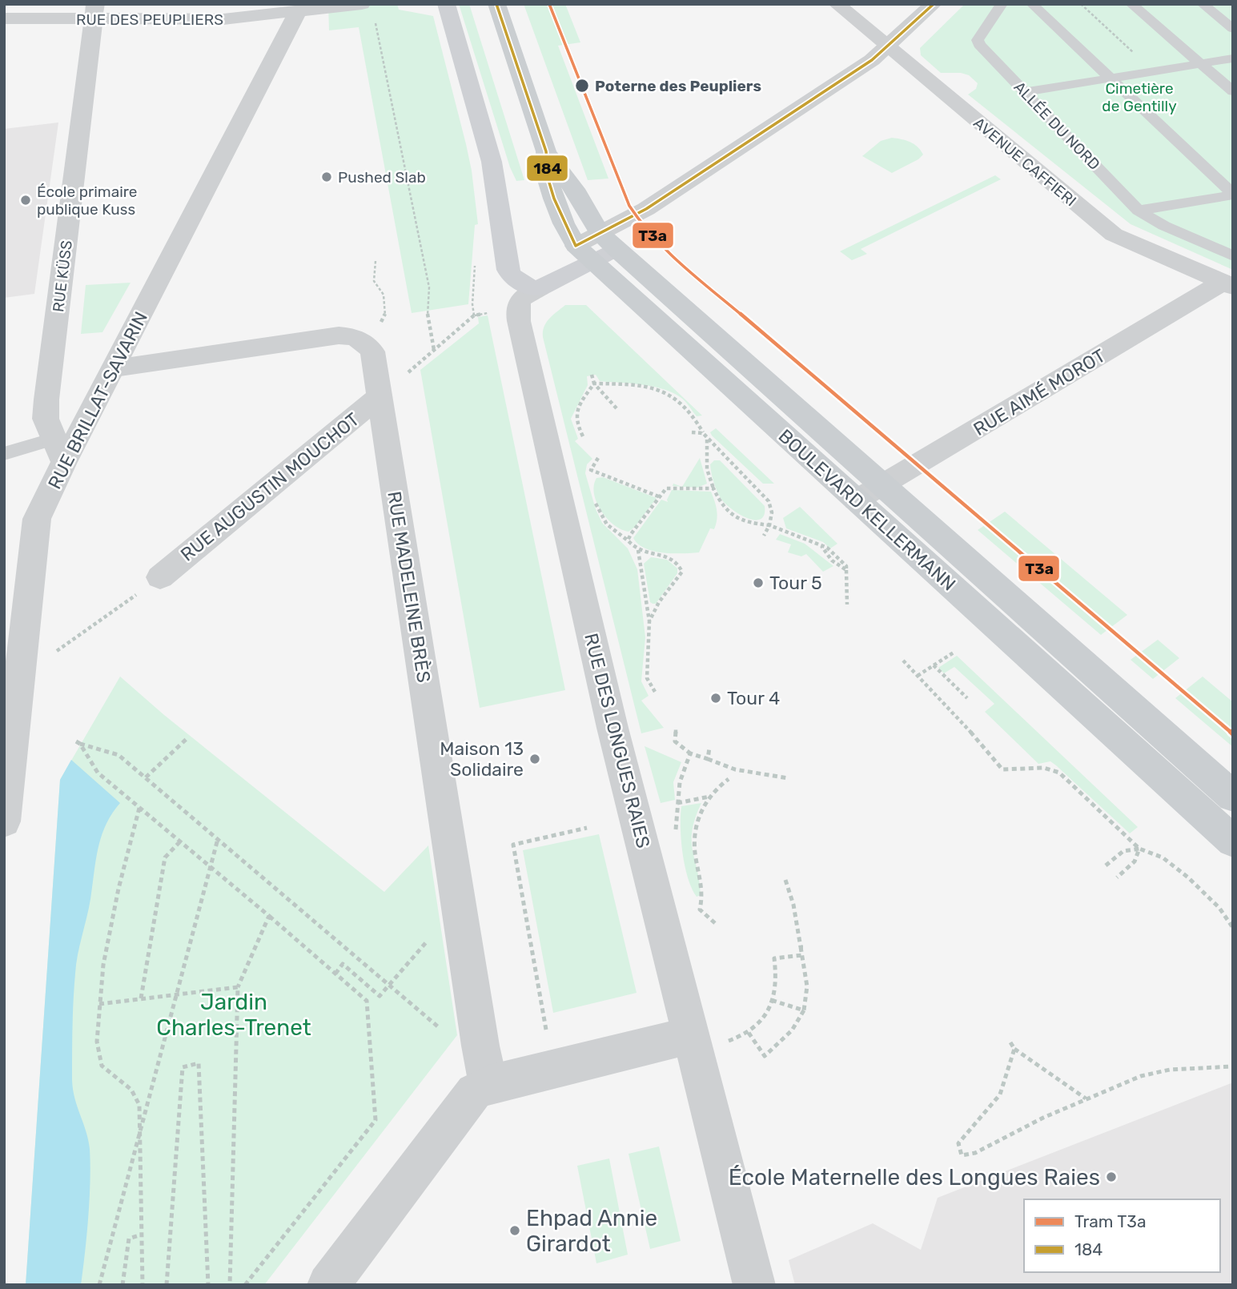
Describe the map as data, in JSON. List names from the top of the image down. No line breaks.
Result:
{"streets":{"main road":["BOULEVARD KELLERMANN","RUE DES LONGUES RAIES"],"street":["RUE DES PEUPLIERS","AVENUE CAFFIERI","RUE KÜSS","RUE AIMÉ MOROT","RUE BRILLAT-SAVARIN","RUE AUGUSTIN MOUCHOT","RUE MADELEINE BRÈS"],"lane":["ALLÉE DU NORD"]},"crossings":[["RUE DES PEUPLIERS","RUE KÜSS"],["RUE DES PEUPLIERS","RUE BRILLAT-SAVARIN"],["AVENUE CAFFIERI","RUE AIMÉ MOROT"],["RUE KÜSS","RUE BRILLAT-SAVARIN"],["RUE AIMÉ MOROT","BOULEVARD KELLERMANN"],["RUE BRILLAT-SAVARIN","RUE MADELEINE BRÈS"],["RUE AUGUSTIN MOUCHOT","RUE MADELEINE BRÈS"],["BOULEVARD KELLERMANN","RUE DES LONGUES RAIES"]],"parks":["Cimetière de Gentilly","Jardin Charles-Trenet"],"places":["Poterne des Peupliers","Pushed Slab","École primaire publique Kuss","Tour 5","Tour 4","Maison 13 Solidaire","École Maternelle des Longues Raies","Ehpad Annie Girardot"],"lines":["tram line T3a","transit line 184"],"legend":["Tram T3a","184"]}
